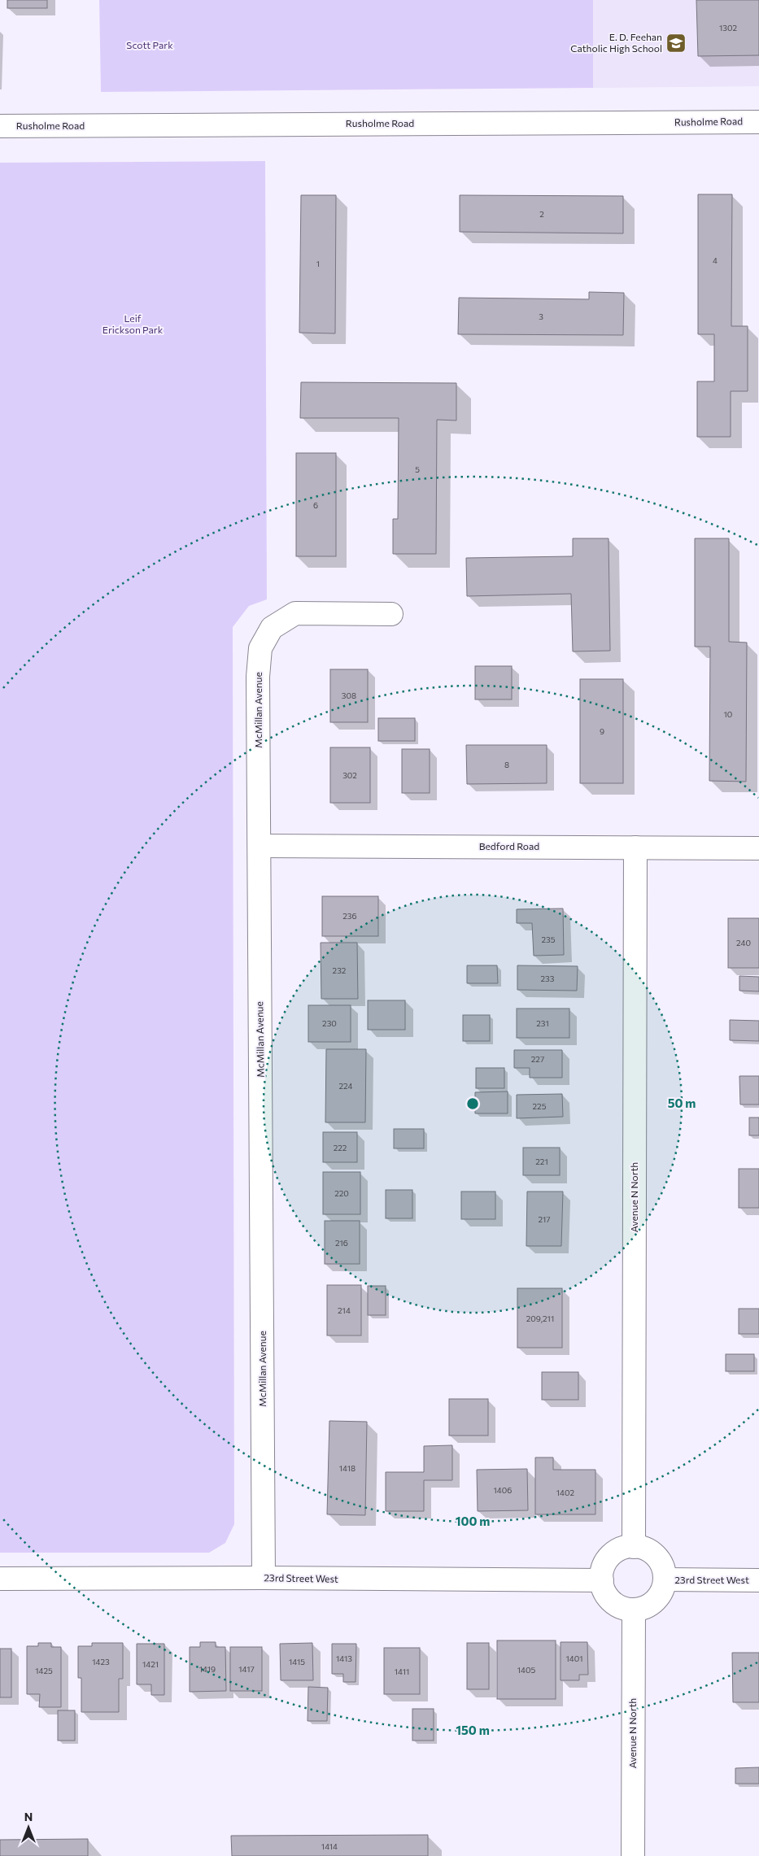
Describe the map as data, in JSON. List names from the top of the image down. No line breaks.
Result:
{"streets":{"street":["Rusholme Road","McMillan Avenue","Bedford Road","Avenue N North","23rd Street West"]},"crossings":[["McMillan Avenue","Bedford Road"],["McMillan Avenue","23rd Street West"],["Bedford Road","Avenue N North"],["Avenue N North","23rd Street West"]],"parks":["Scott Park","Leif Erickson Park"],"places":{"school or university":["E. D. Feehan Catholic High School"]},"house_numbers":["1302","2","4","1","3","5","6","308","10","9","8","302","236","235","240","232","233","230","231","227","224","225","222","221","220","217","216","214","209,211","1418","1406","1402","1413","1401","1423","1415","1421","1419","1417","1405","1425","1411","1414"],"north":"top","rings":["50 m","100 m","150 m"]}
